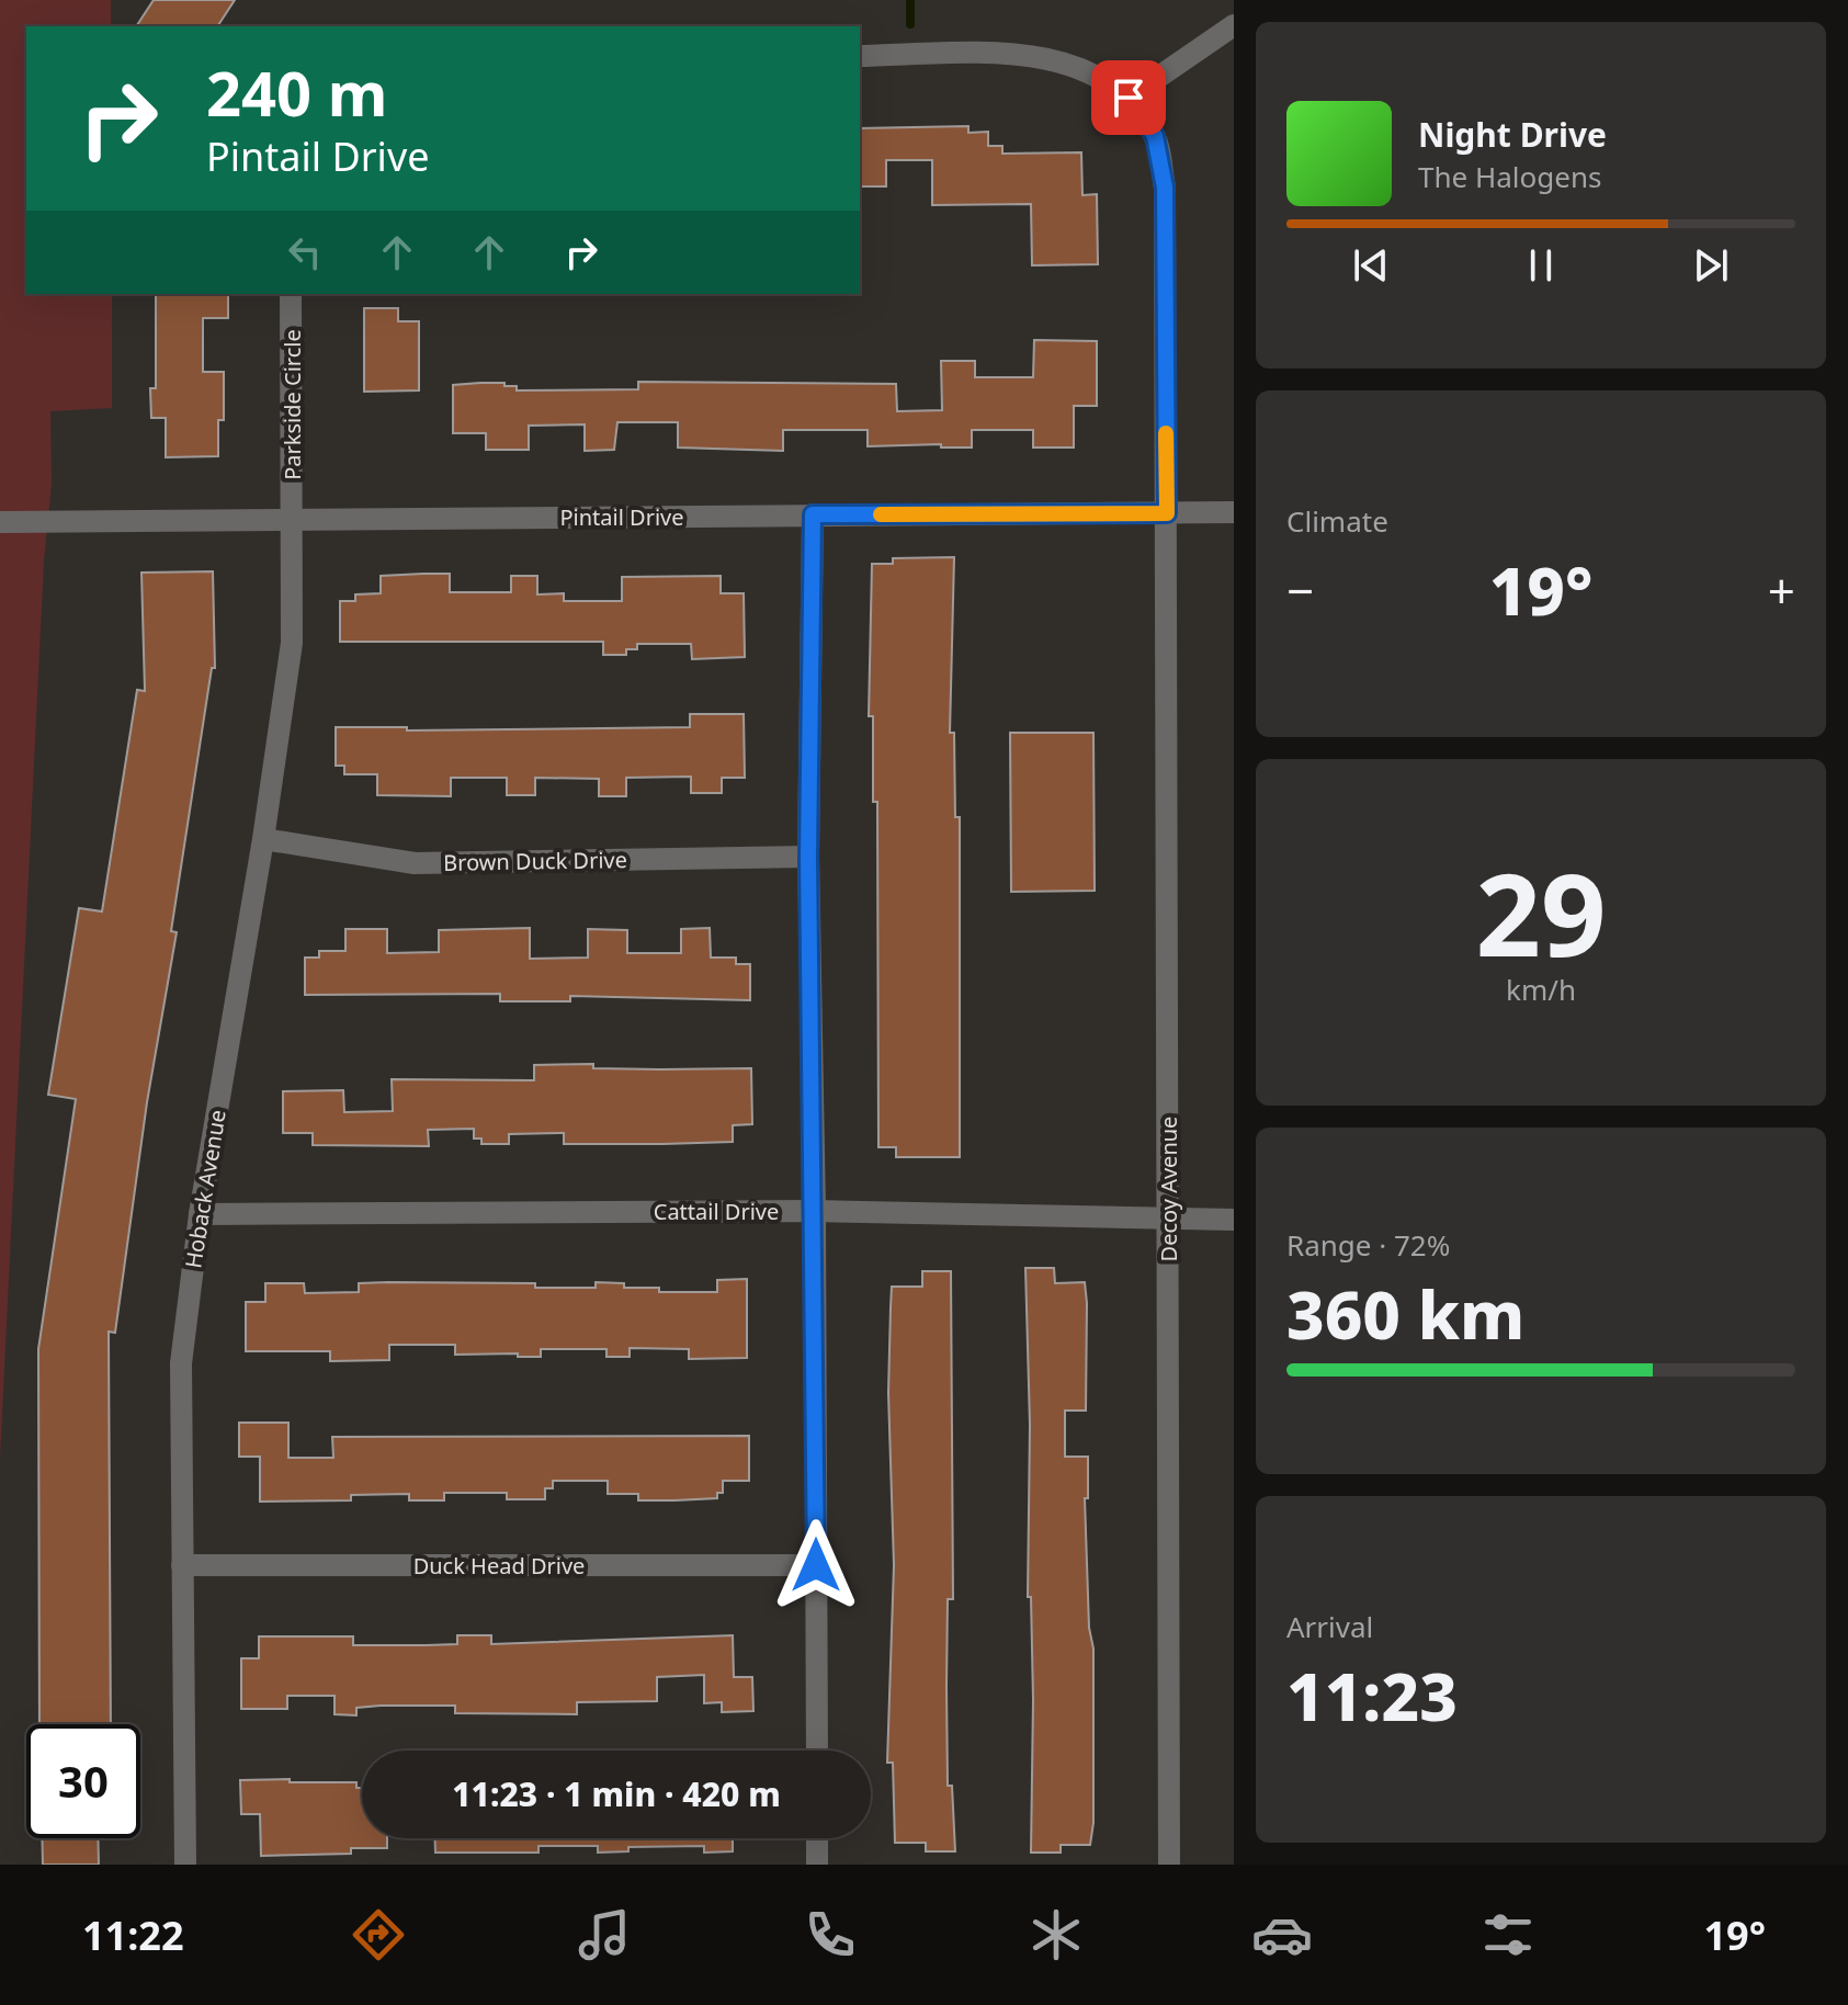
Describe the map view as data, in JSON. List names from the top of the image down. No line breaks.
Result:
{"streets":{"street":["Parkside Circle","Pintail Drive","Brown Duck Drive","Hoback Avenue","Decoy Avenue","Cattail Drive","Duck Head Drive"]},"crossings":[["Parkside Circle","Pintail Drive"],["Parkside Circle","Hoback Avenue"],["Pintail Drive","Hoback Avenue"],["Pintail Drive","Decoy Avenue"],["Brown Duck Drive","Hoback Avenue"],["Hoback Avenue","Cattail Drive"],["Hoback Avenue","Duck Head Drive"],["Decoy Avenue","Cattail Drive"]],"page":{"turn":["240 m","Pintail Drive"],"song":["Night Drive","The Halogens"],"tile":["Climate",["29","km/h"],["Range · 72%","360 km"],["Arrival","11:23"]],"heat":["−","19°","+"],"limit":"30","trip":"11:23 · 1 min · 420 m","tabs":["11:22","19°"]}}
